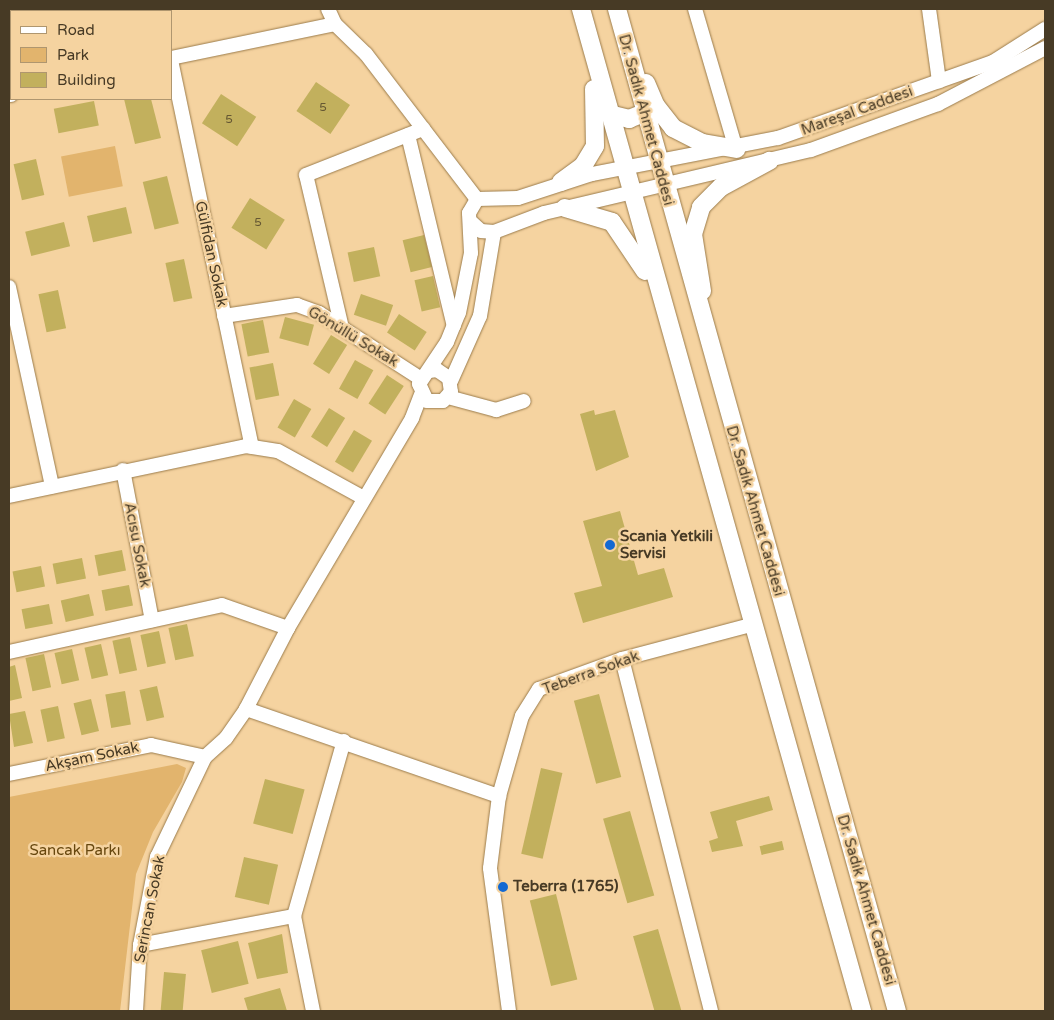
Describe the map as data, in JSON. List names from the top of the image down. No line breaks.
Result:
{"streets":{"main road":["Dr. Sadık Ahmet Caddesi"],"street":["Mareşal Caddesi","Gülfidan Sokak","Gönüllü Sokak","Acısu Sokak","Teberra Sokak","Akşam Sokak","Serincan Sokak"]},"crossings":[["Mareşal Caddesi","Dr. Sadık Ahmet Caddesi"],["Gülfidan Sokak","Gönüllü Sokak"],["Akşam Sokak","Serincan Sokak"]],"parks":["Sancak Parkı"],"places":["Scania Yetkili Servisi","Teberra (1765)"],"house_numbers":["5","5","5"],"legend":["Road","Park","Building"]}
